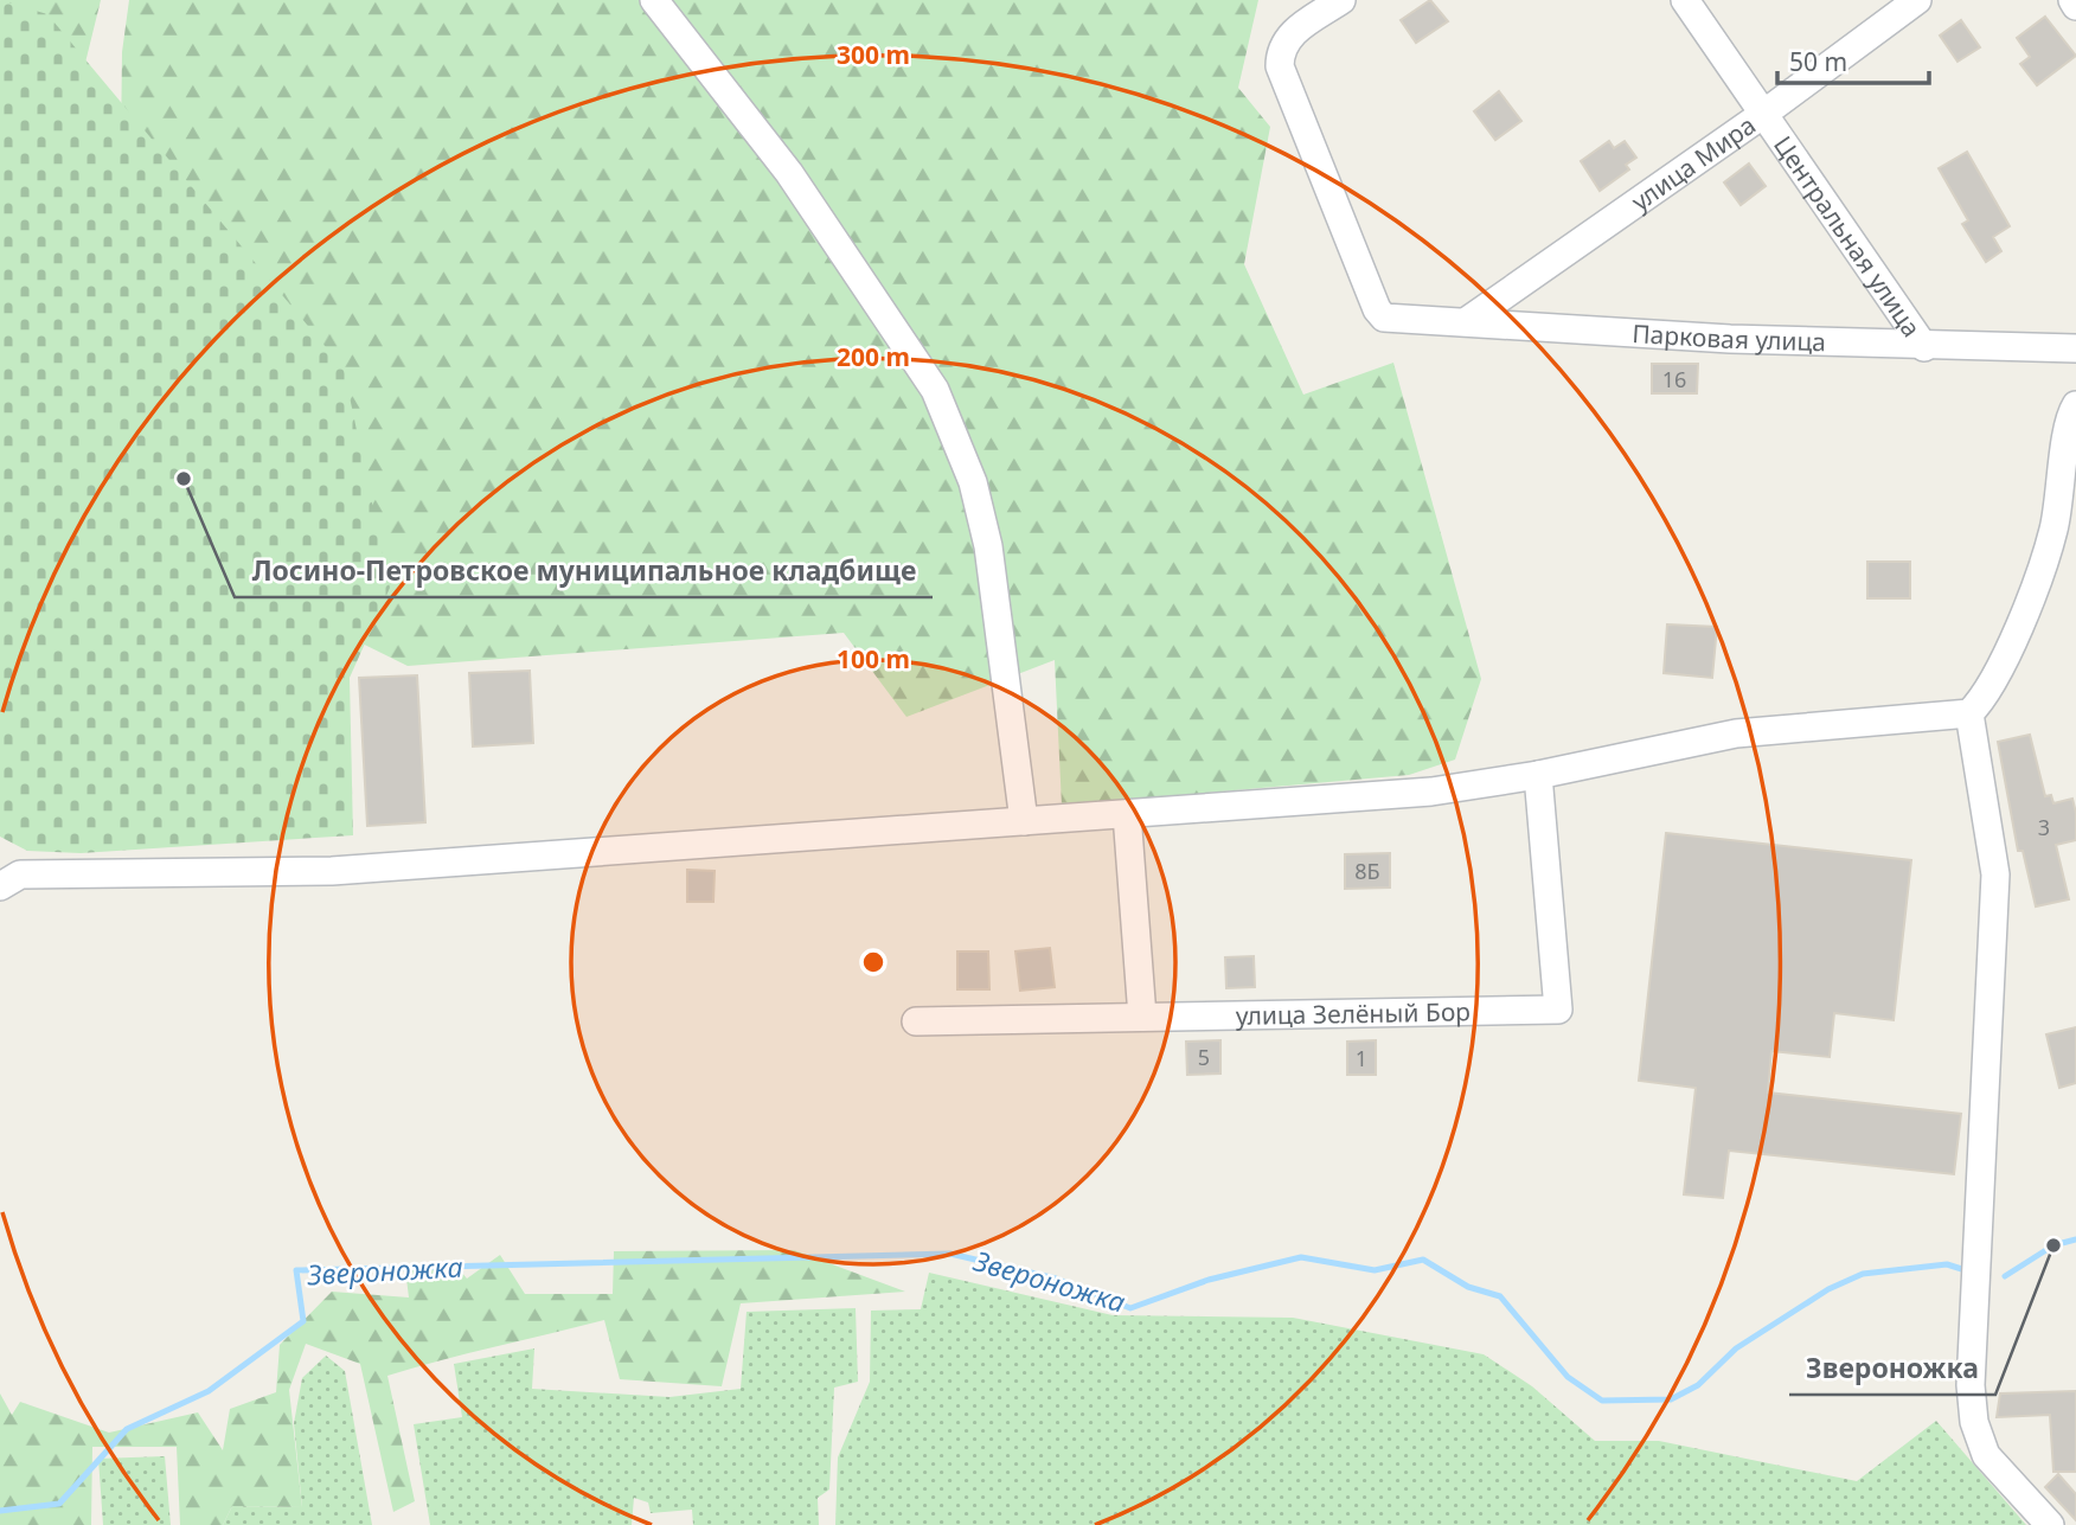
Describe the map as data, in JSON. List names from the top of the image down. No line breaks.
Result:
{"streets":{"street":["улица Мира","Центральная улица","Парковая улица","улица Зелёный Бор"]},"crossings":[["улица Мира","Центральная улица"],["улица Мира","Парковая улица"],["Центральная улица","Парковая улица"]],"water":["Звероножка"],"places":["Лосино-Петровское муниципальное кладбище","Звероножка"],"house_numbers":["16","3","8Б","5","1"],"scale_bar":"50 m","rings":["300 m","200 m","100 m"]}
